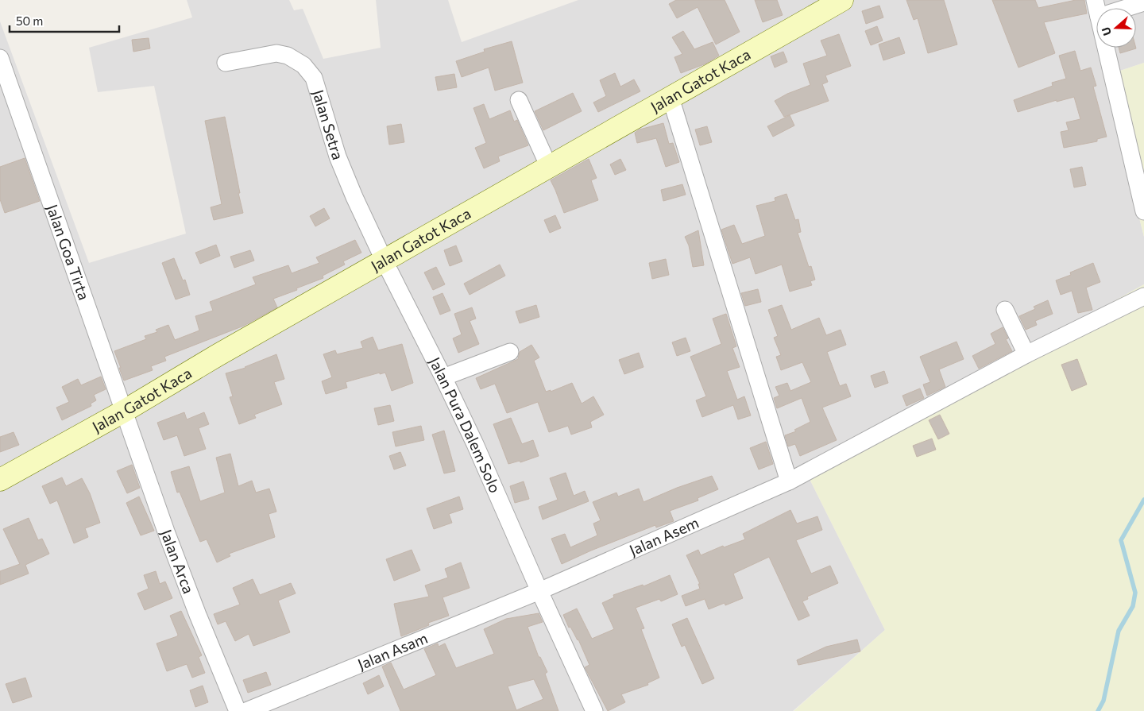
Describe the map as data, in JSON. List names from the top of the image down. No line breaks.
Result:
{"streets":{"main road":["Jalan Gatot Kaca"],"street":["Jalan Setra","Jalan Goa Tirta","Jalan Pura Dalem Solo","Jalan Asem","Jalan Arca","Jalan Asam"]},"crossings":[["Jalan Gatot Kaca","Jalan Setra"],["Jalan Gatot Kaca","Jalan Goa Tirta"],["Jalan Gatot Kaca","Jalan Pura Dalem Solo"],["Jalan Gatot Kaca","Jalan Arca"],["Jalan Setra","Jalan Pura Dalem Solo"],["Jalan Goa Tirta","Jalan Arca"],["Jalan Pura Dalem Solo","Jalan Asem"],["Jalan Pura Dalem Solo","Jalan Asam"],["Jalan Asem","Jalan Asam"]],"scale_bar":"50 m","north":"left"}
